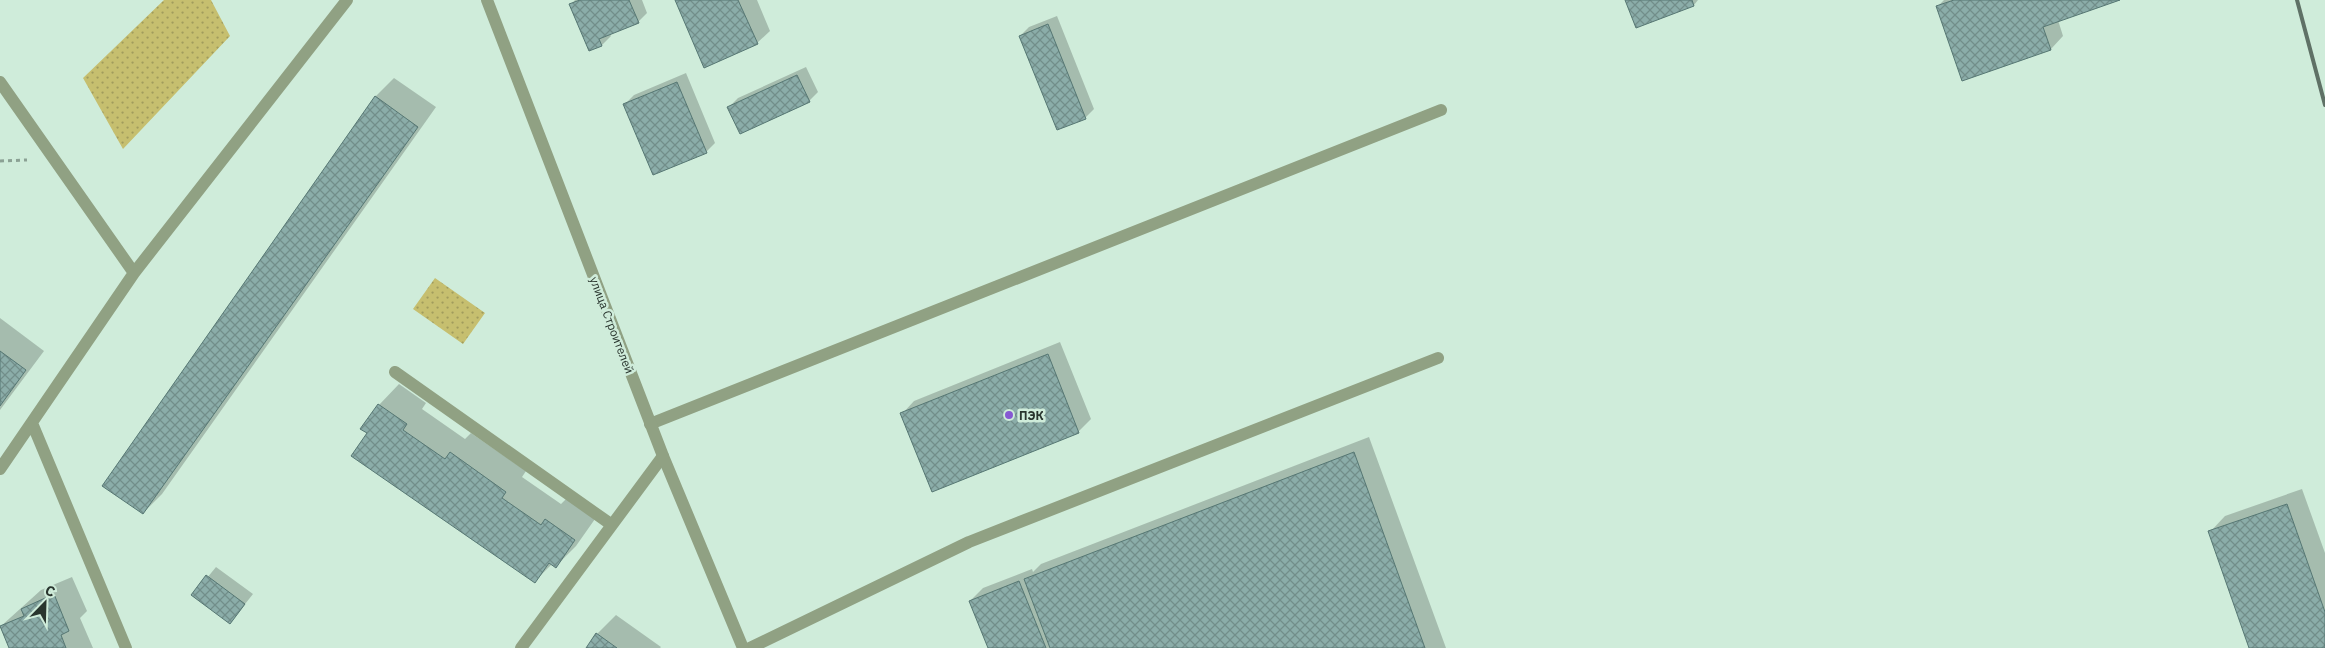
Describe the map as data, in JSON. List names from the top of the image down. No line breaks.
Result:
{"streets":{"street":["улица Строителей"]},"places":["ПЭК"],"north":"top right"}
